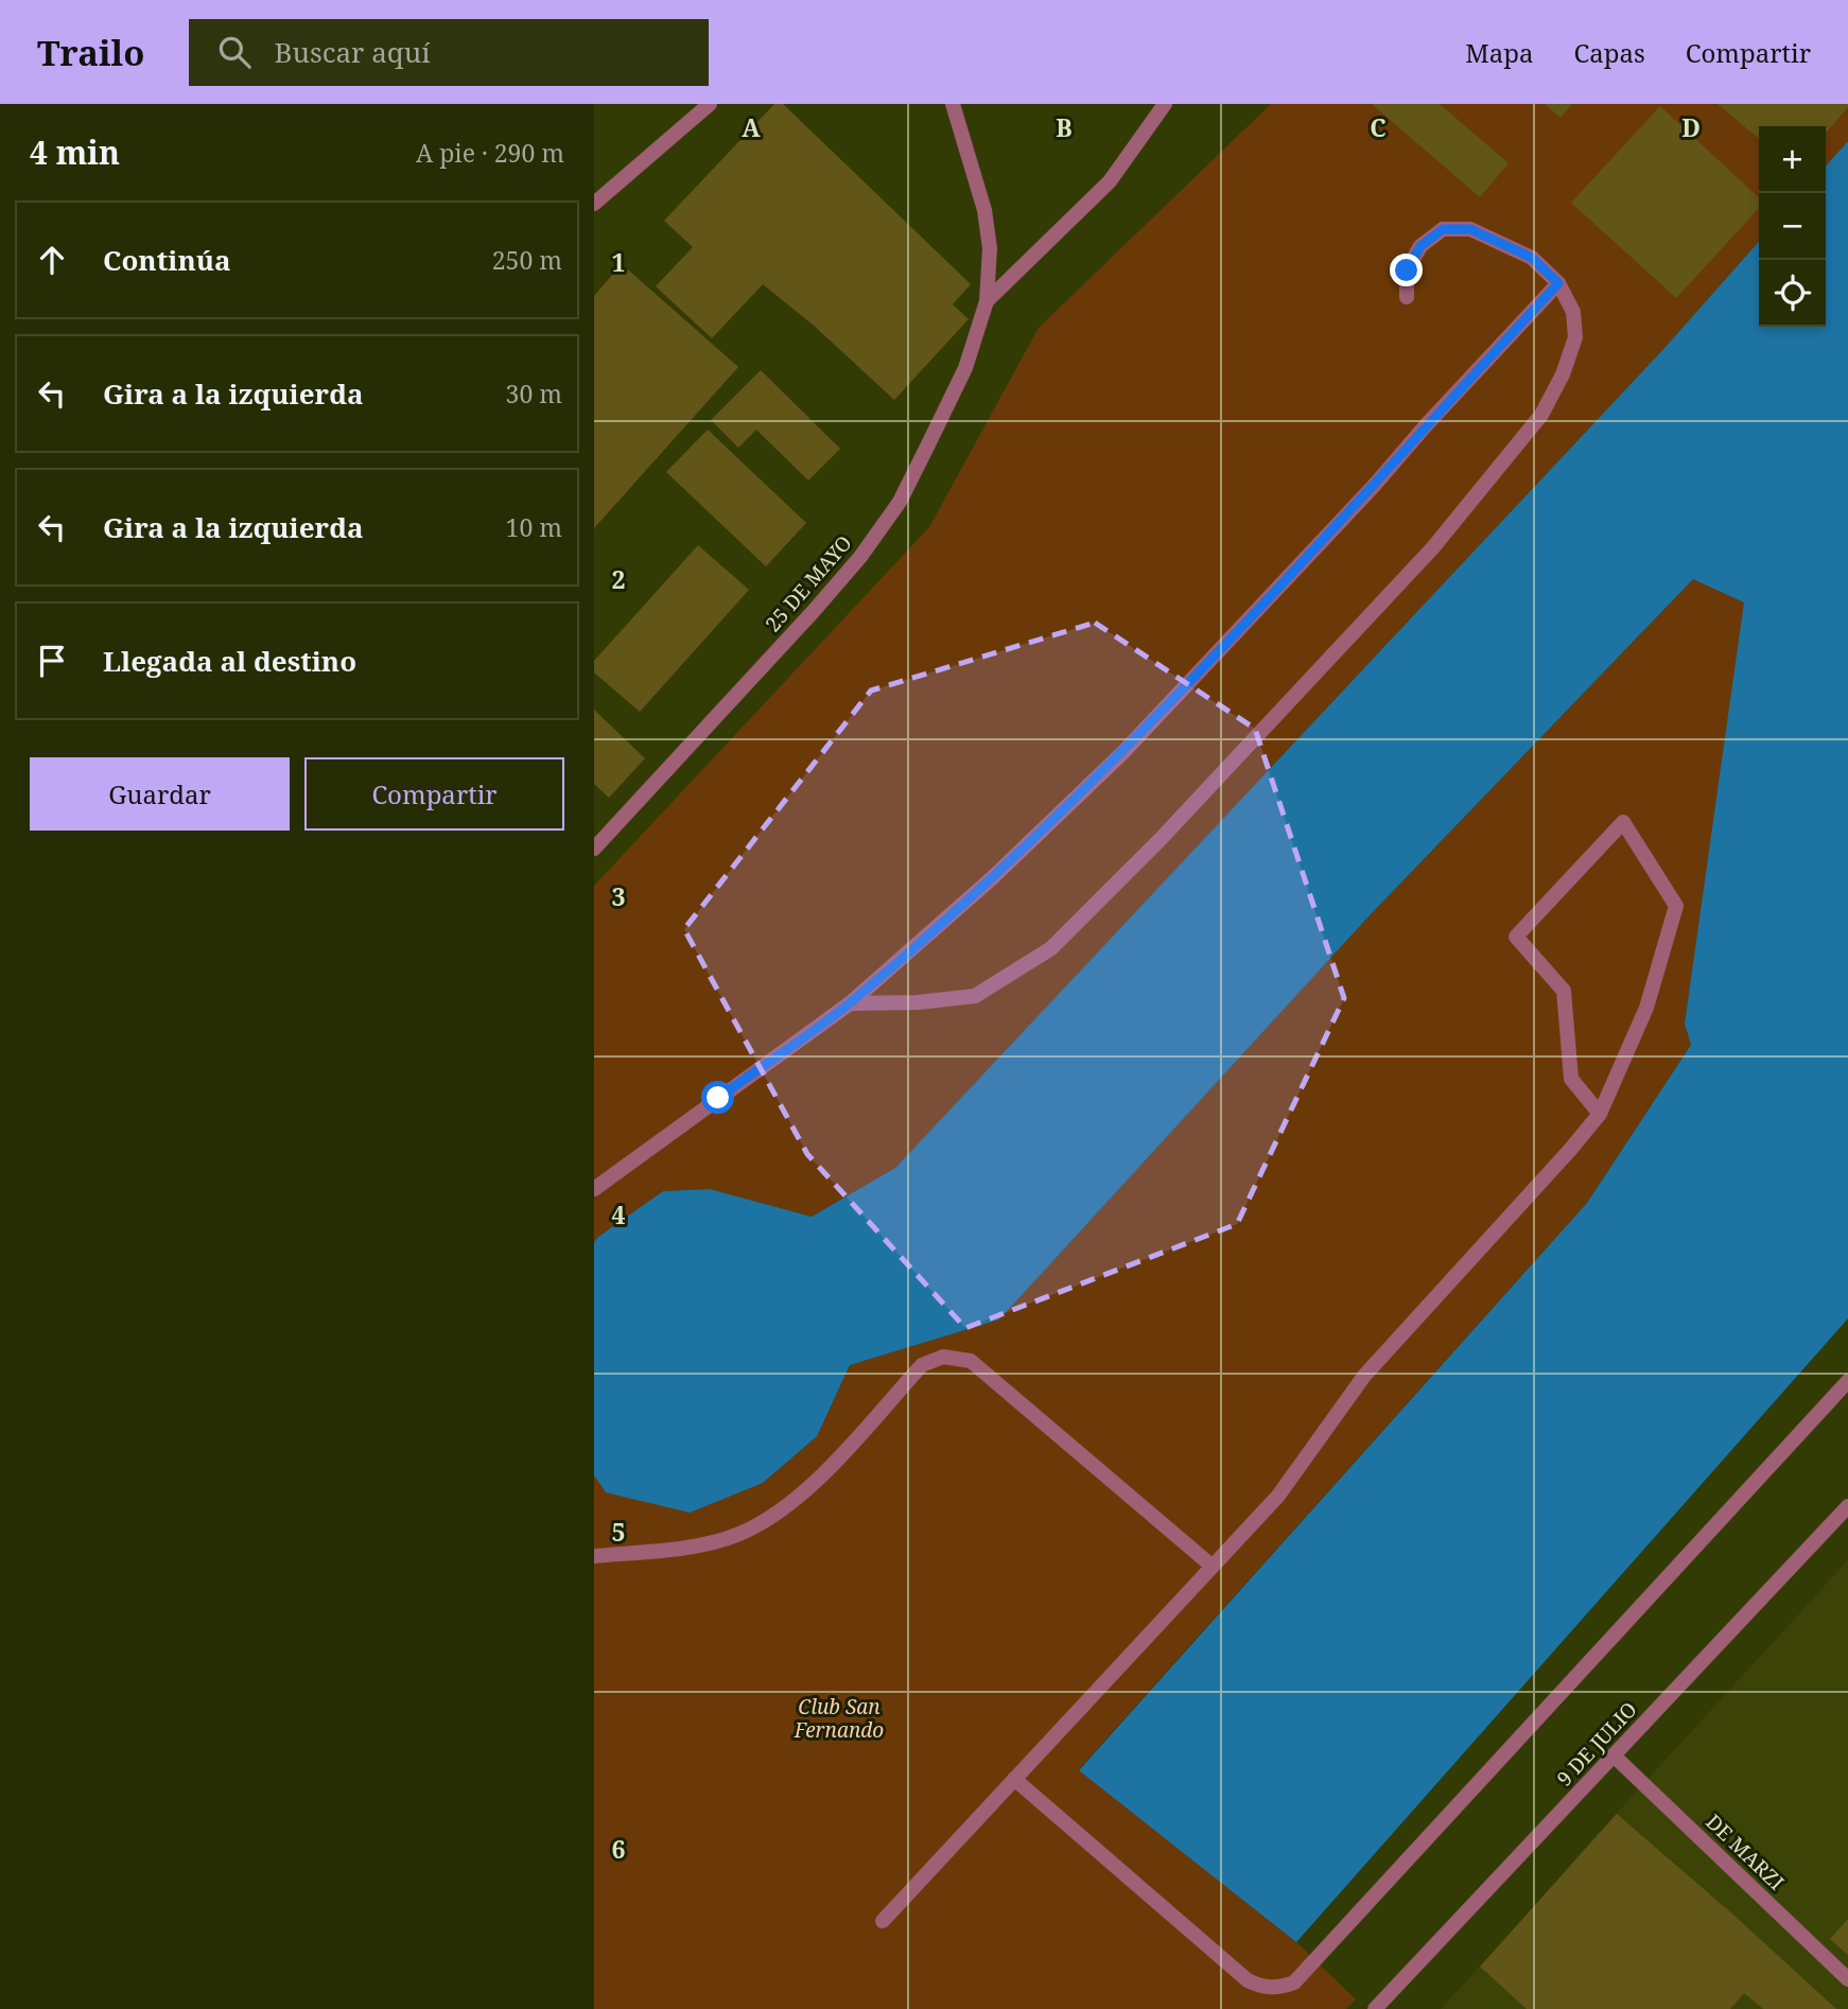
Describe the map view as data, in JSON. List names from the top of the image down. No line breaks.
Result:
{"streets":{"street":["25 DE MAYO","9 DE JULIO","DE MARZI"]},"crossings":[["9 DE JULIO","DE MARZI"]],"parks":["Club San Fernando"],"page":{"header":"Trailo","search":"Buscar aquí","nav":["Mapa","Capas","Compartir"],"heading":["4 min","A pie · 290 m"],"map_buttons":["+","−"],"list":[["Continúa","250 m"],["Gira a la izquierda","30 m"],["Gira a la izquierda","10 m"],"Llegada al destino"],"buttons":["Guardar","Compartir"]},"grid":{"columns":["A","B","C","D"],"rows":["1","2","3","4","5","6"]}}
